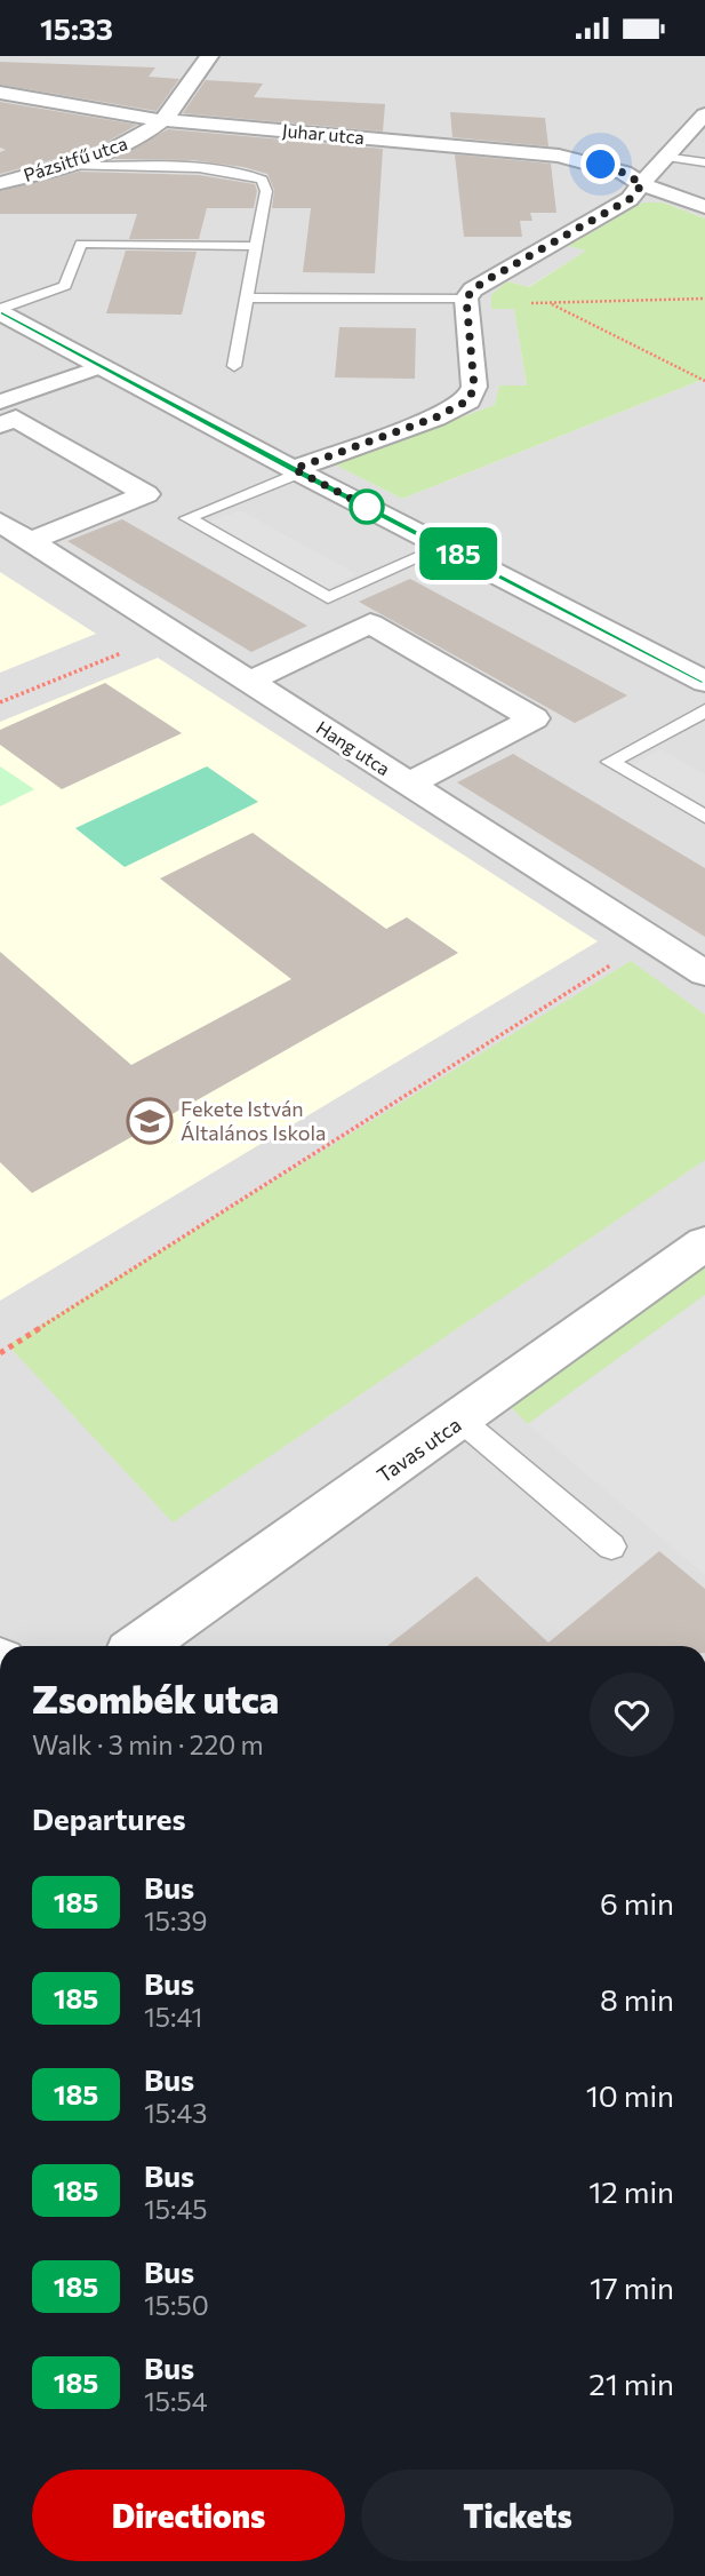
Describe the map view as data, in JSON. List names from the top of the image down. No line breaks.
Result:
{"streets":{"street":["Juhar utca","Pázsitfű utca","Hang utca","Tavas utca"]},"crossings":[["Juhar utca","Pázsitfű utca"]],"places":{"school or university":["Fekete István Általános Iskola"]},"lines":["bus line 185"],"page":{"status":"15:33","on_map":"185","heading":[["Zsombék utca","Walk · 3 min · 220 m"],"Departures"],"list":[{"mark":"185","name":"Bus","note":"15:39","value":"6 min"},{"mark":"185","name":"Bus","note":"15:41","value":"8 min"},{"mark":"185","name":"Bus","note":"15:43","value":"10 min"},{"mark":"185","name":"Bus","note":"15:45","value":"12 min"},{"mark":"185","name":"Bus","note":"15:50","value":"17 min"},{"mark":"185","name":"Bus","note":"15:54","value":"21 min"}],"buttons":["Directions","Tickets"]}}
